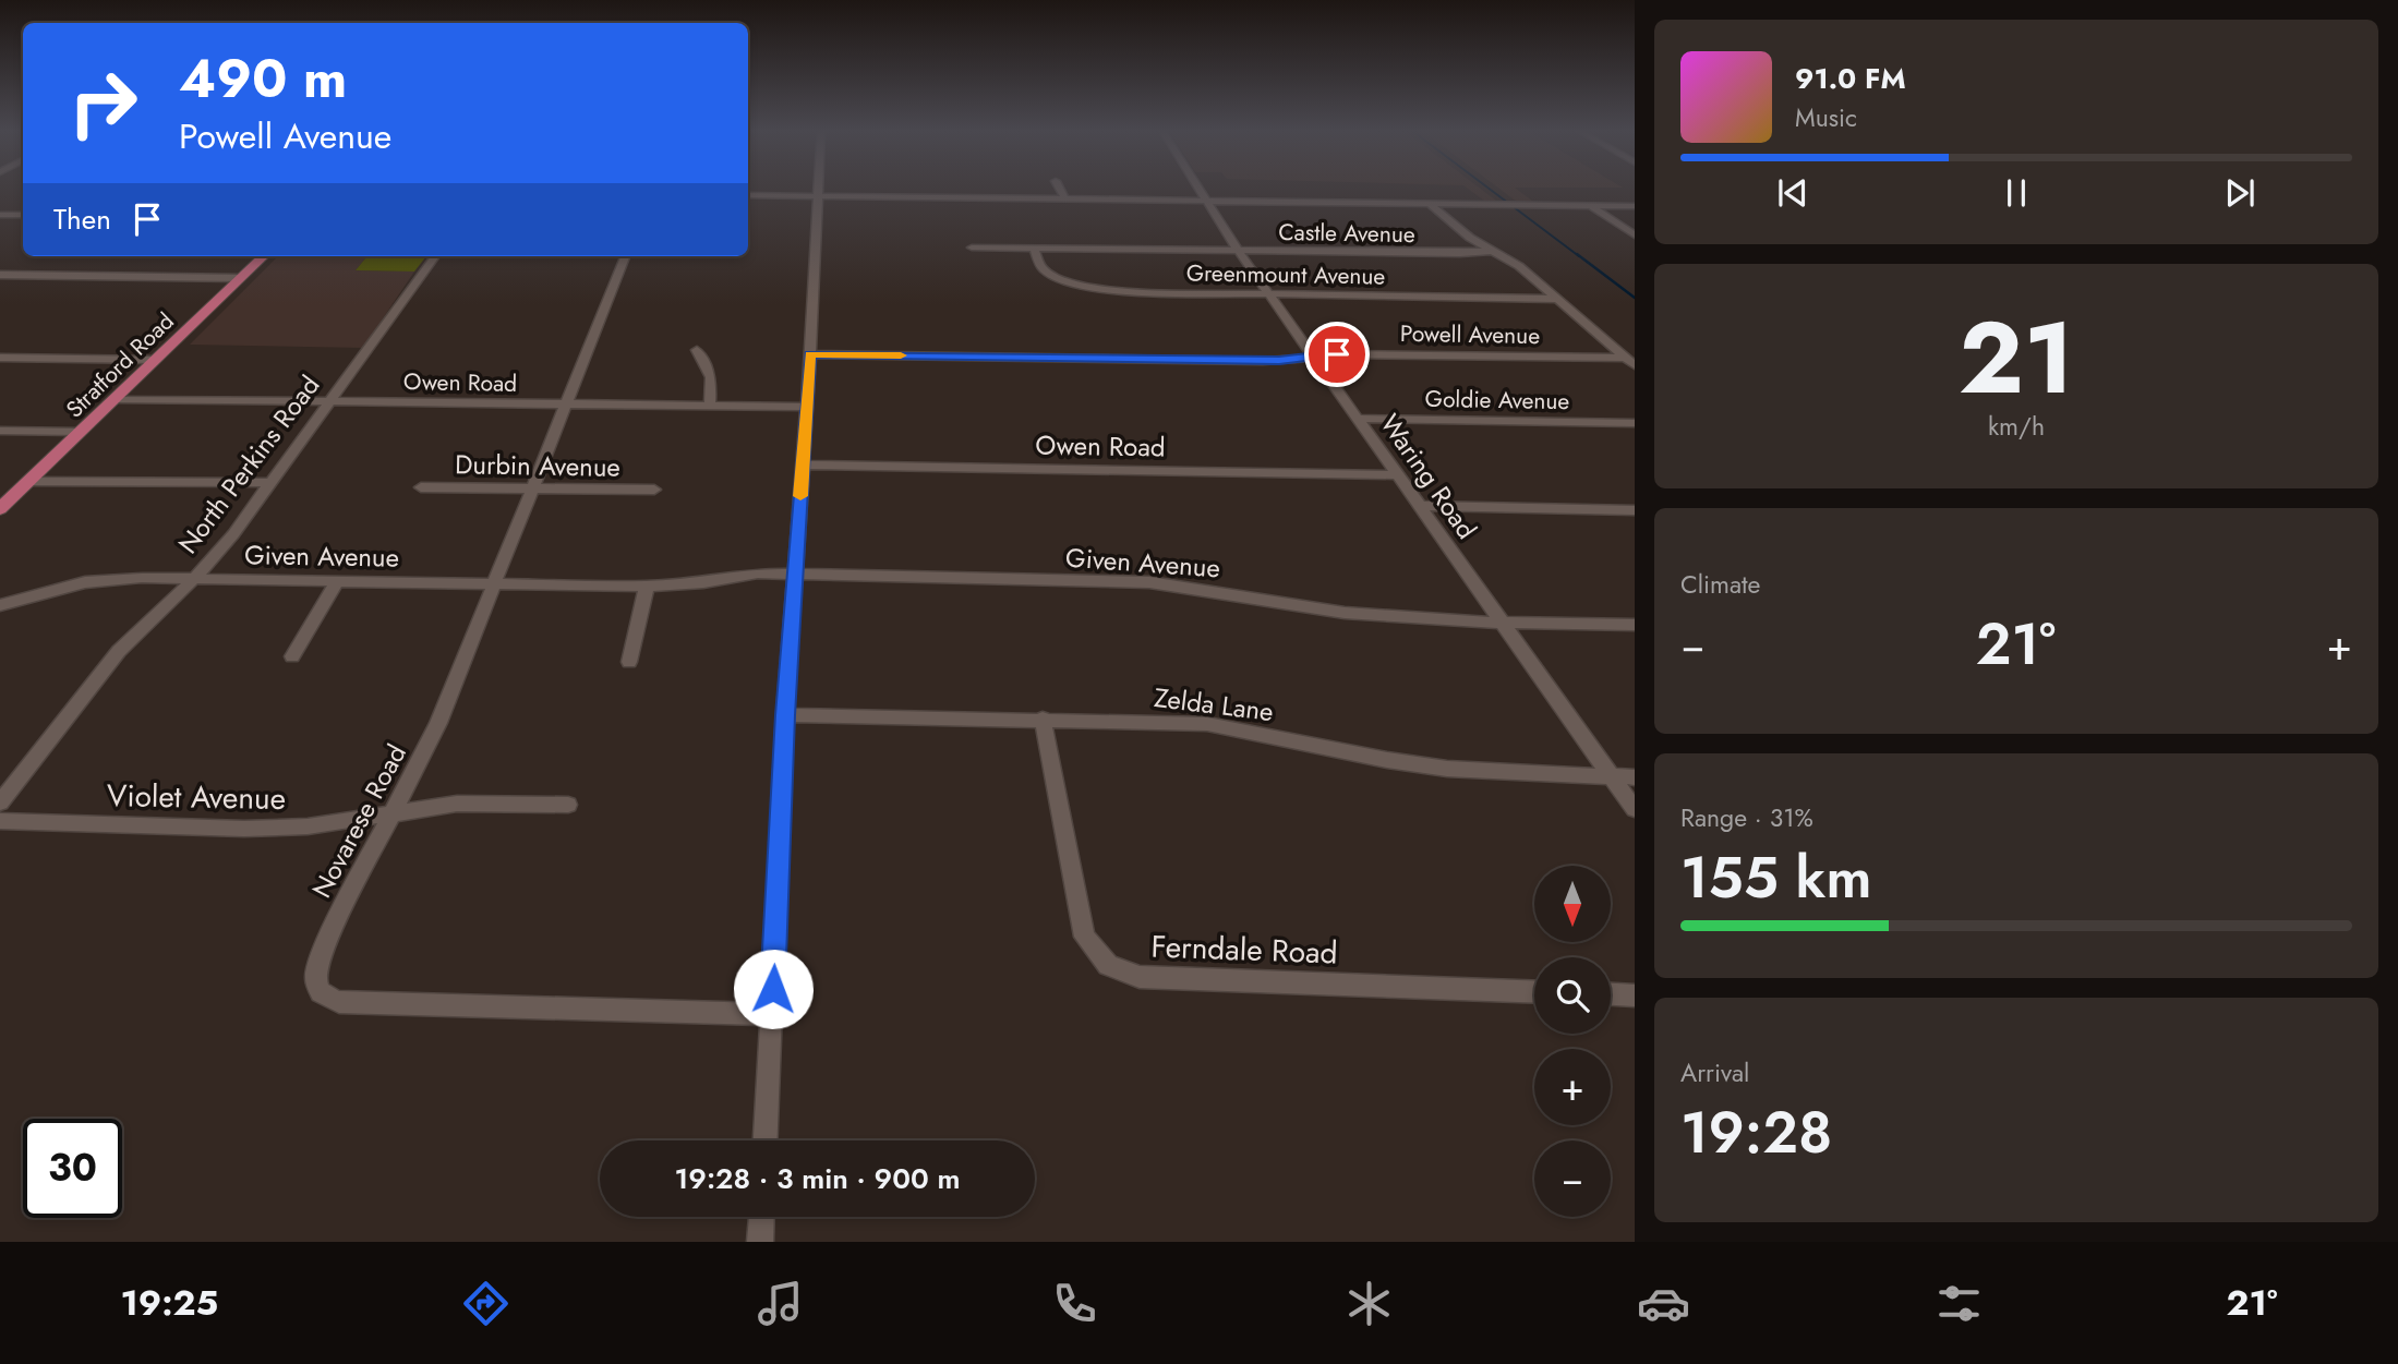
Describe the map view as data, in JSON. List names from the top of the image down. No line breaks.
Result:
{"streets":{"main road":["Stratford Road"],"street":["Castle Avenue","Greenmount Avenue","Powell Avenue","Owen Road","Goldie Avenue","North Perkins Road","Durbin Avenue","Waring Road","Given Avenue","Zelda Lane","Violet Avenue","Novarese Road","Ferndale Road"]},"crossings":[["Castle Avenue","Greenmount Avenue"],["Castle Avenue","Waring Road"],["Greenmount Avenue","Waring Road"],["Powell Avenue","Waring Road"],["Stratford Road","Owen Road"],["Owen Road","North Perkins Road"],["Owen Road","Waring Road"],["Owen Road","Novarese Road"],["Goldie Avenue","Waring Road"],["North Perkins Road","Given Avenue"],["Durbin Avenue","Novarese Road"],["Waring Road","Given Avenue"],["Waring Road","Zelda Lane"],["Given Avenue","Novarese Road"],["Zelda Lane","Ferndale Road"],["Violet Avenue","Novarese Road"]],"north":"bottom","page":{"turn":["490 m","Powell Avenue"],"song":["91.0 FM","Music"],"then":"Then","tile":[["21","km/h"],"Climate",["Range · 31%","155 km"],["Arrival","19:28"]],"heat":["−","21°","+"],"map_buttons":["+","−"],"limit":"30","trip":"19:28 · 3 min · 900 m","tabs":["19:25","21°"]}}
